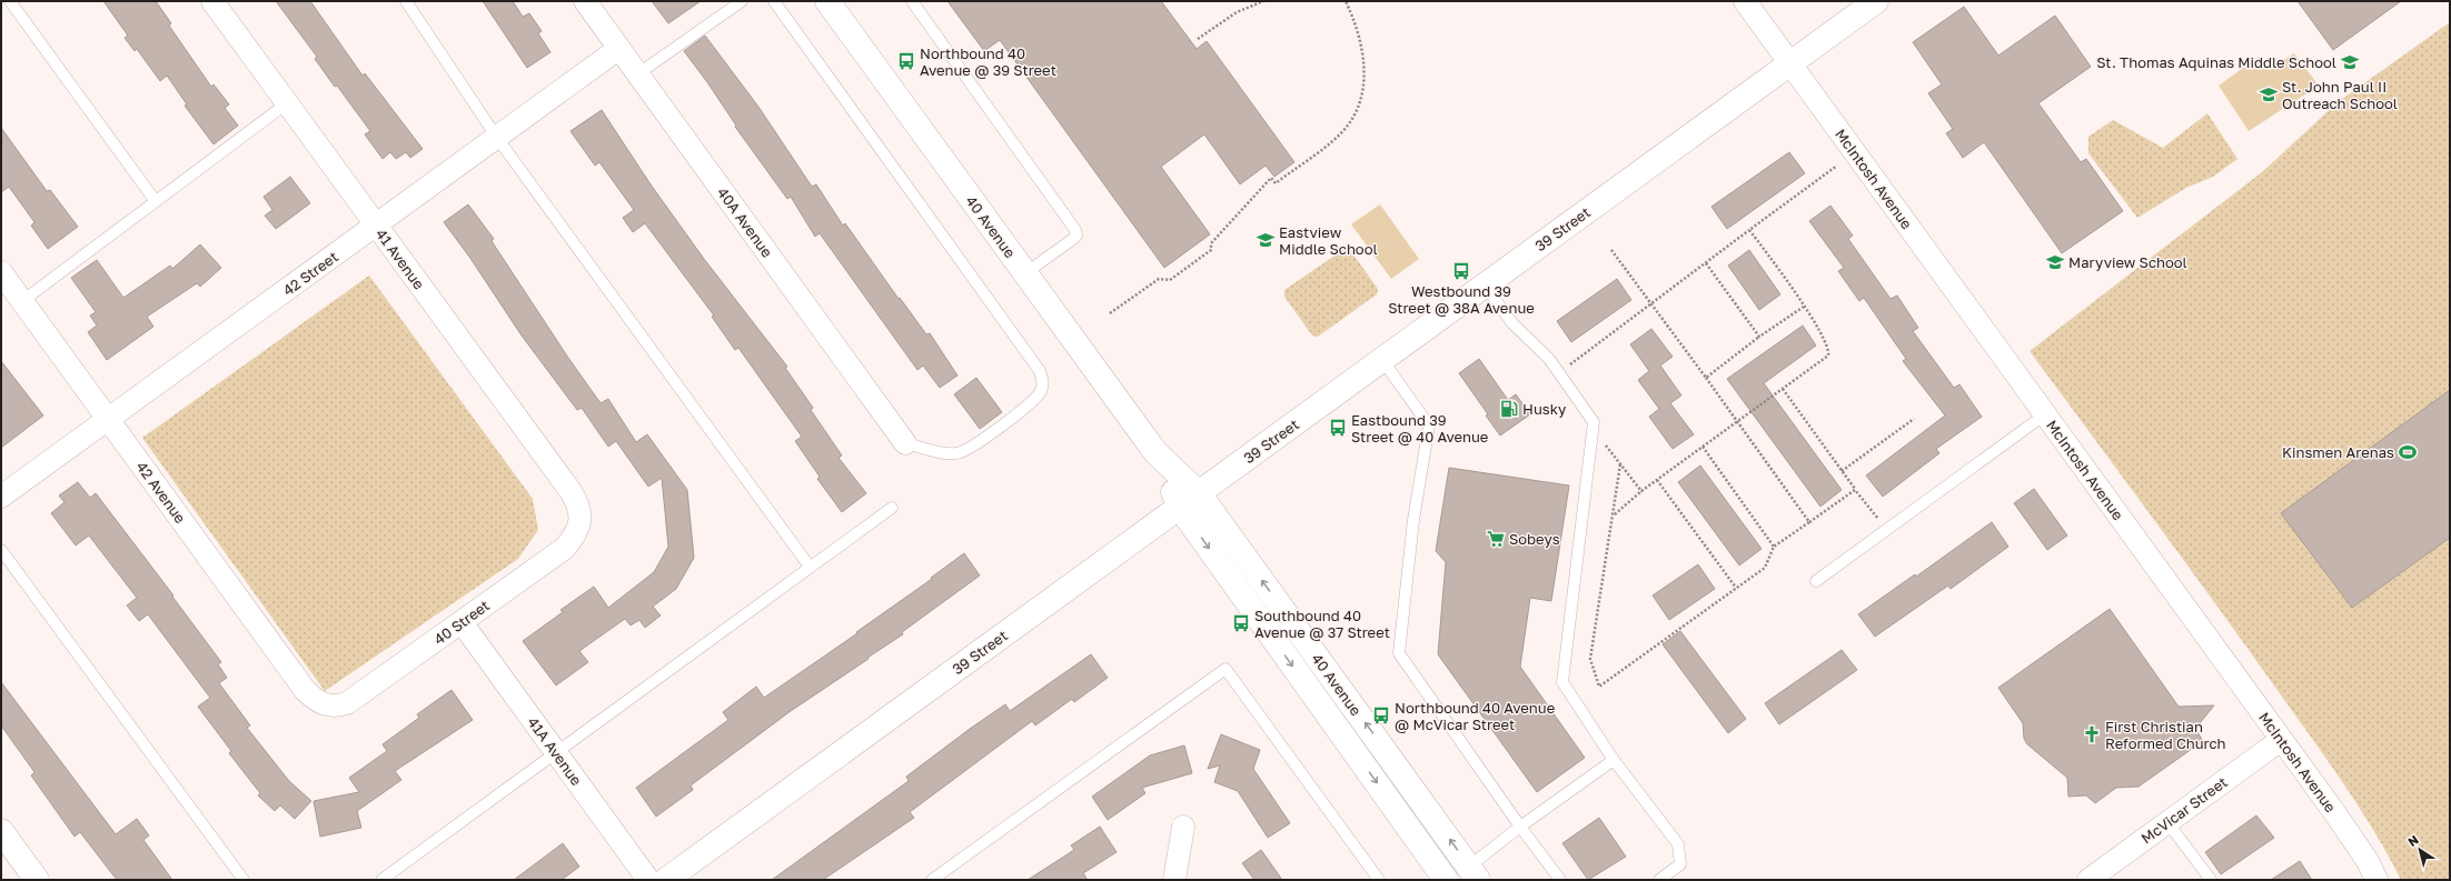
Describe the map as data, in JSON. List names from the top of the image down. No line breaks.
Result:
{"streets":{"main road":["40 Avenue","39 Street"],"street":["McIntosh Avenue","40A Avenue","41 Avenue","42 Street","42 Avenue","40 Street","41A Avenue","McVicar Street"]},"crossings":[["McIntosh Avenue","39 Street"],["McIntosh Avenue","McVicar Street"],["40A Avenue","42 Street"],["40 Avenue","39 Street"],["41 Avenue","42 Street"],["41 Avenue","40 Street"],["42 Street","42 Avenue"],["42 Avenue","40 Street"],["40 Street","41A Avenue"]],"places":{"bus stop":["Northbound 40 Avenue @ 39 Street","Westbound 39 Street @ 38A Avenue","Eastbound 39 Street @ 40 Avenue","Southbound 40 Avenue @ 37 Street","Northbound 40 Avenue @ McVicar Street"],"school or university":["St. Thomas Aquinas Middle School","St. John Paul II Outreach School","Eastview Middle School","Maryview School"],"fuel station":["Husky"],"sports":["Kinsmen Arenas"],"supermarket":["Sobeys"],"church":["First Christian Reformed Church"]},"north":"top left"}
